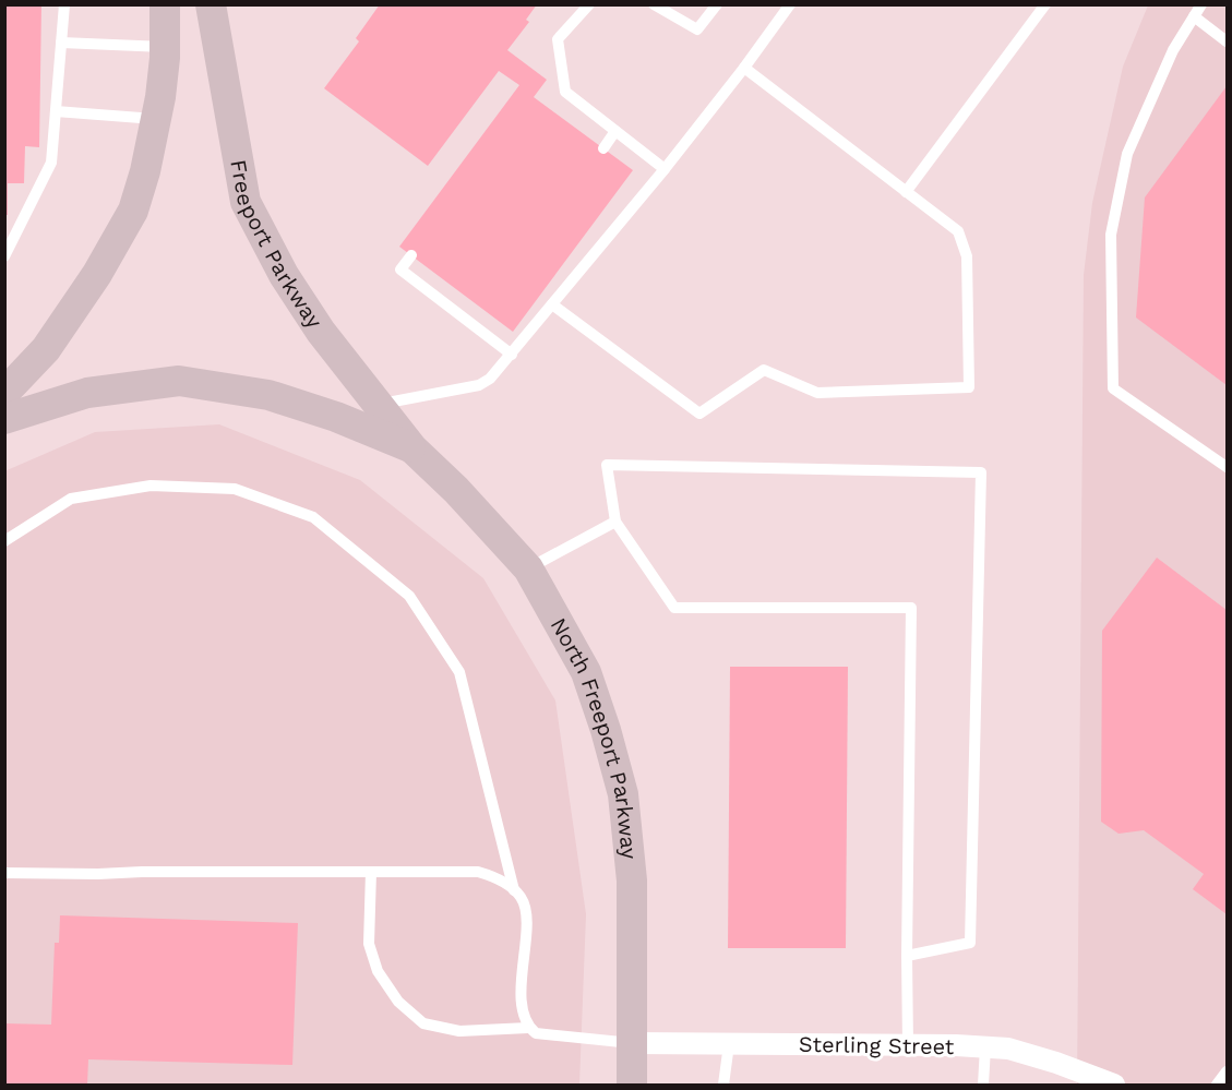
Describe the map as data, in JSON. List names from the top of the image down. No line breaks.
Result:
{"streets":{"main road":["Freeport Parkway","North Freeport Parkway"],"street":["Sterling Street"]},"crossings":[["Freeport Parkway","North Freeport Parkway"],["North Freeport Parkway","Sterling Street"]]}
